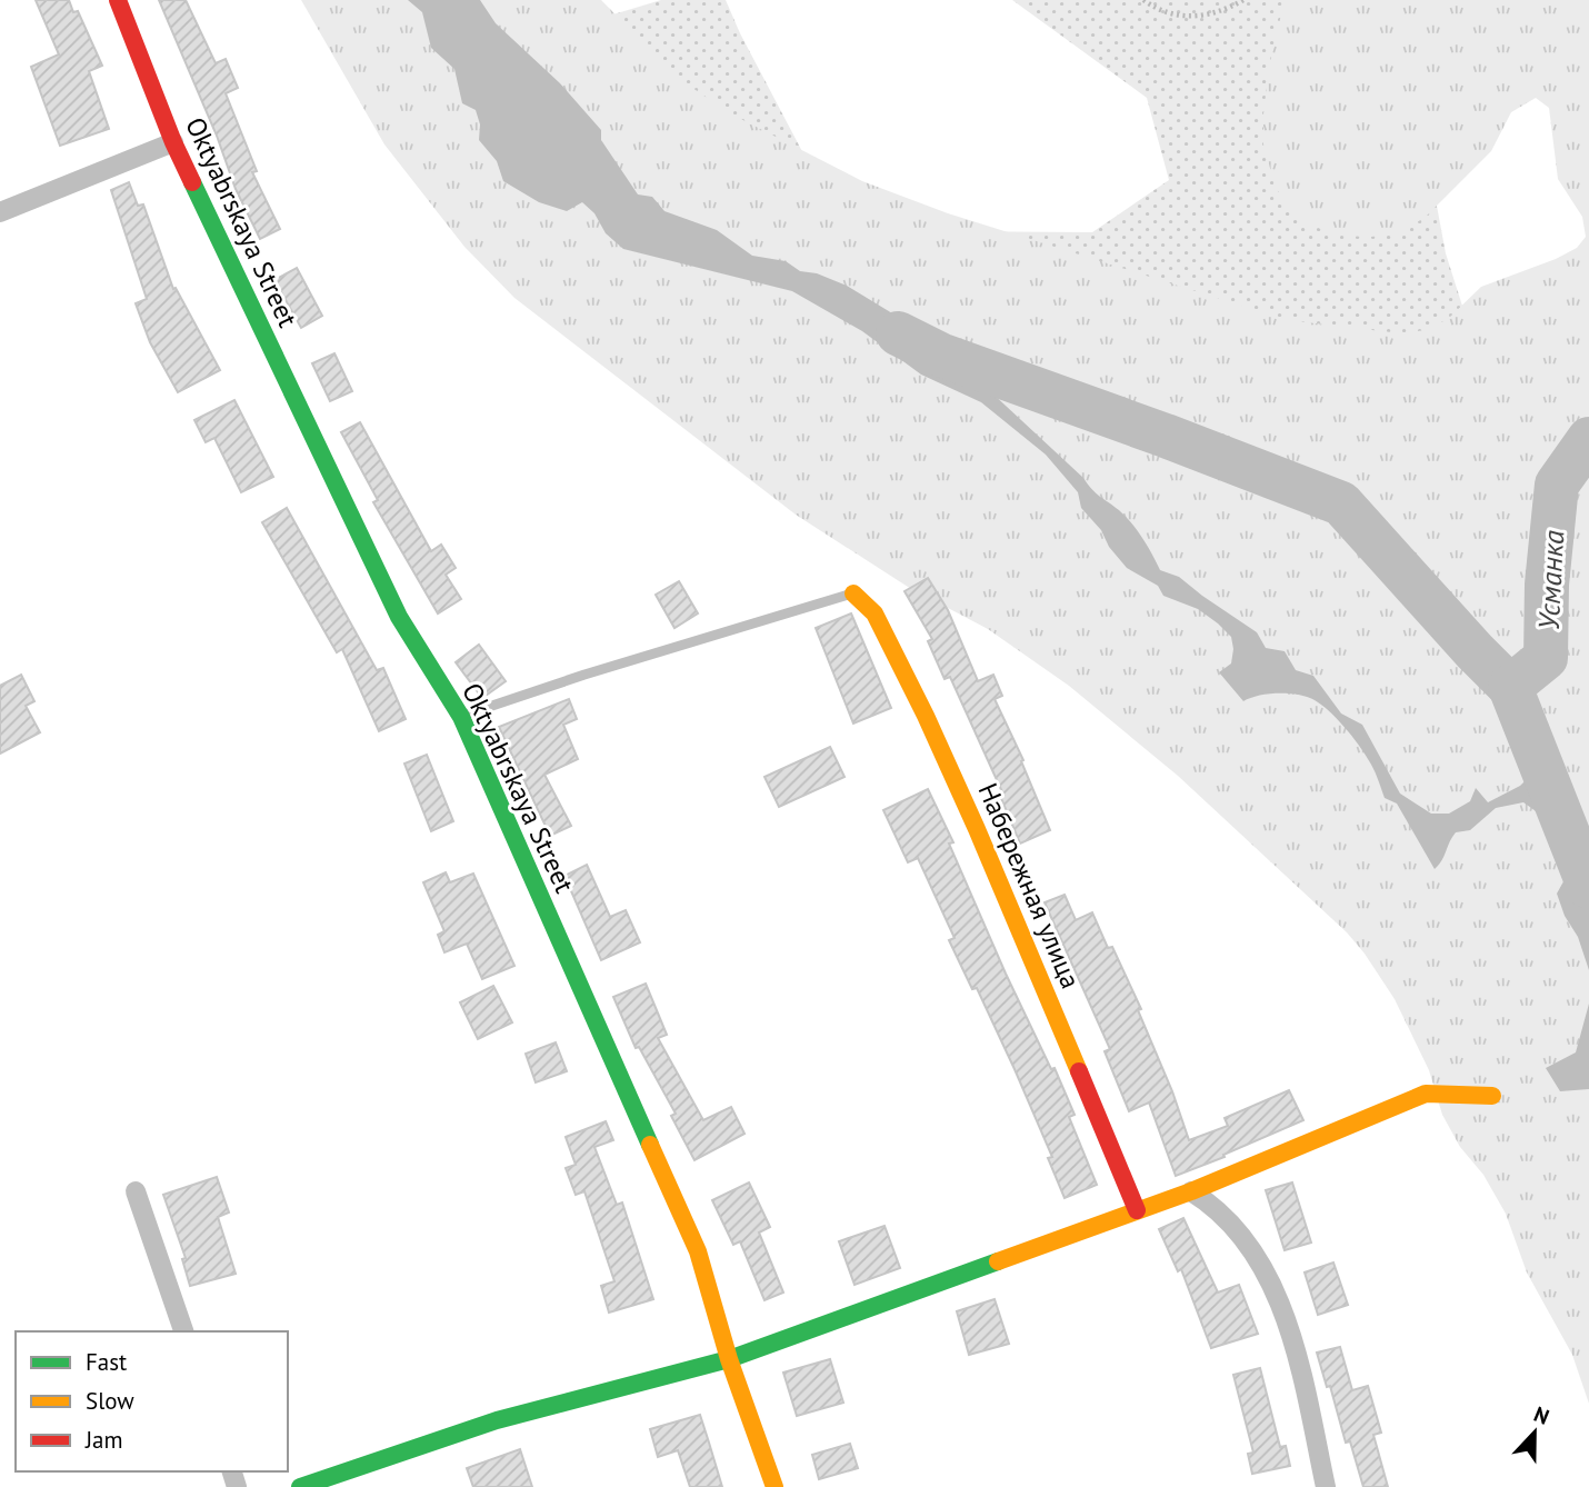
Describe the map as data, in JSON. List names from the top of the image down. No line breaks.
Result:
{"streets":{"street":["Oktyabrskaya Street","Набережная улица"]},"water":["Усманка"],"legend":["Fast","Slow","Jam"],"north":"top"}
